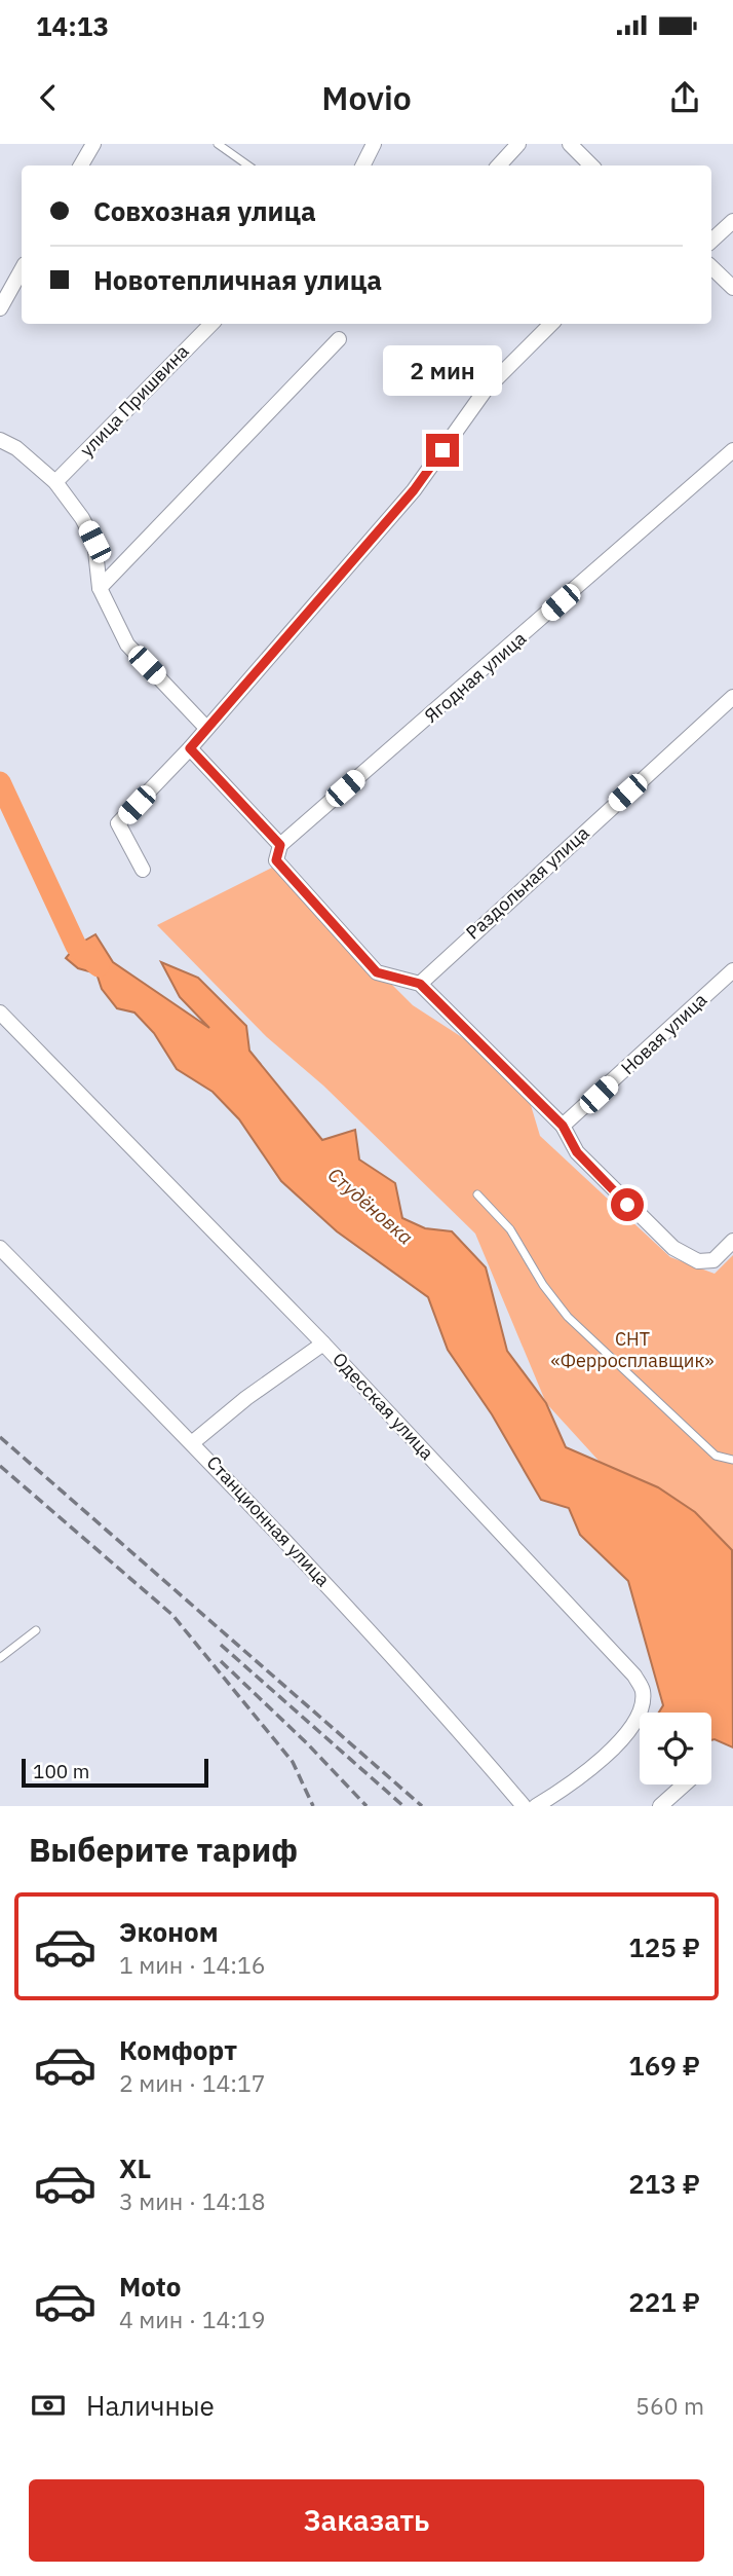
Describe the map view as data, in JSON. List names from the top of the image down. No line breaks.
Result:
{"streets":{"street":["улица Пришвина","Ягодная улица","Раздольная улица","Новая улица","Одесская улица","Станционная улица"]},"water":["Студёновка"],"parks":["СНТ «Ферросплавщик»"],"scale_bar":"100 m","page":{"status":"14:13","header":"Movio","banner":["Совхозная улица","Новотепличная улица"],"bubble":"2 мин","scale":"100 m","heading":"Выберите тариф","list":[{"name":"Эконом","note":"1 мин · 14:16","value":"125 ₽"},{"name":"Комфорт","note":"2 мин · 14:17","value":"169 ₽"},{"name":"XL","note":"3 мин · 14:18","value":"213 ₽"},{"name":"Moto","note":"4 мин · 14:19","value":"221 ₽"}],"pay":["Наличные","560 m"],"buttons":"Заказать"}}
